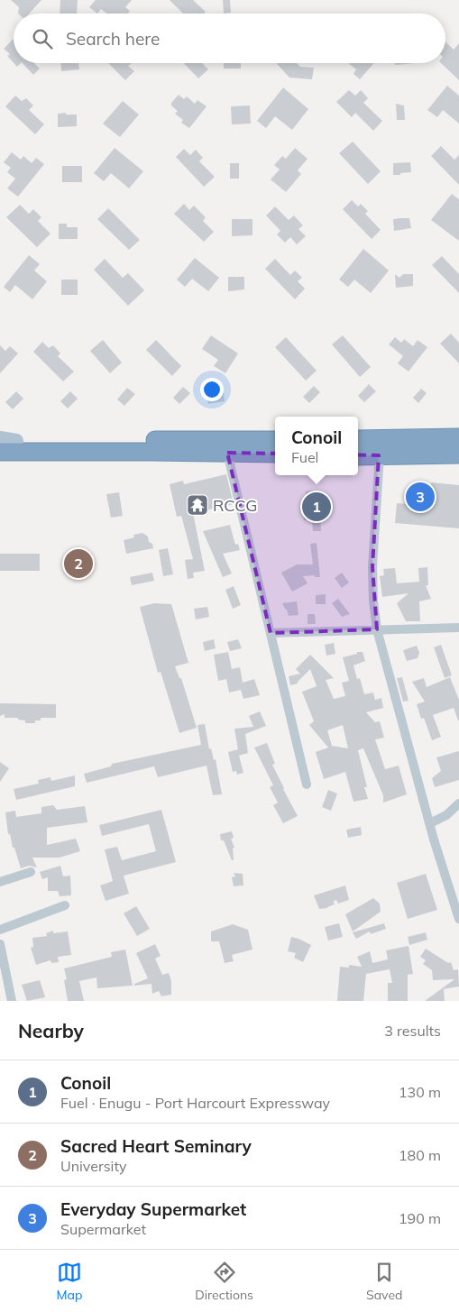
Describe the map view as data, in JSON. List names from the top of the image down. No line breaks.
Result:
{"places":{"temple":["RCCG"]},"page":{"search":"Search here","popup":["Conoil","Fuel"],"pins":["3","1","2"],"heading":["Nearby","3 results"],"list":[{"mark":"1","name":"Conoil","note":"Fuel · Enugu - Port Harcourt Expressway","value":"130 m"},{"mark":"2","name":"Sacred Heart Seminary","note":"University","value":"180 m"},{"mark":"3","name":"Everyday Supermarket","note":"Supermarket","value":"190 m"}],"nav":["Map","Directions","Saved"]}}
